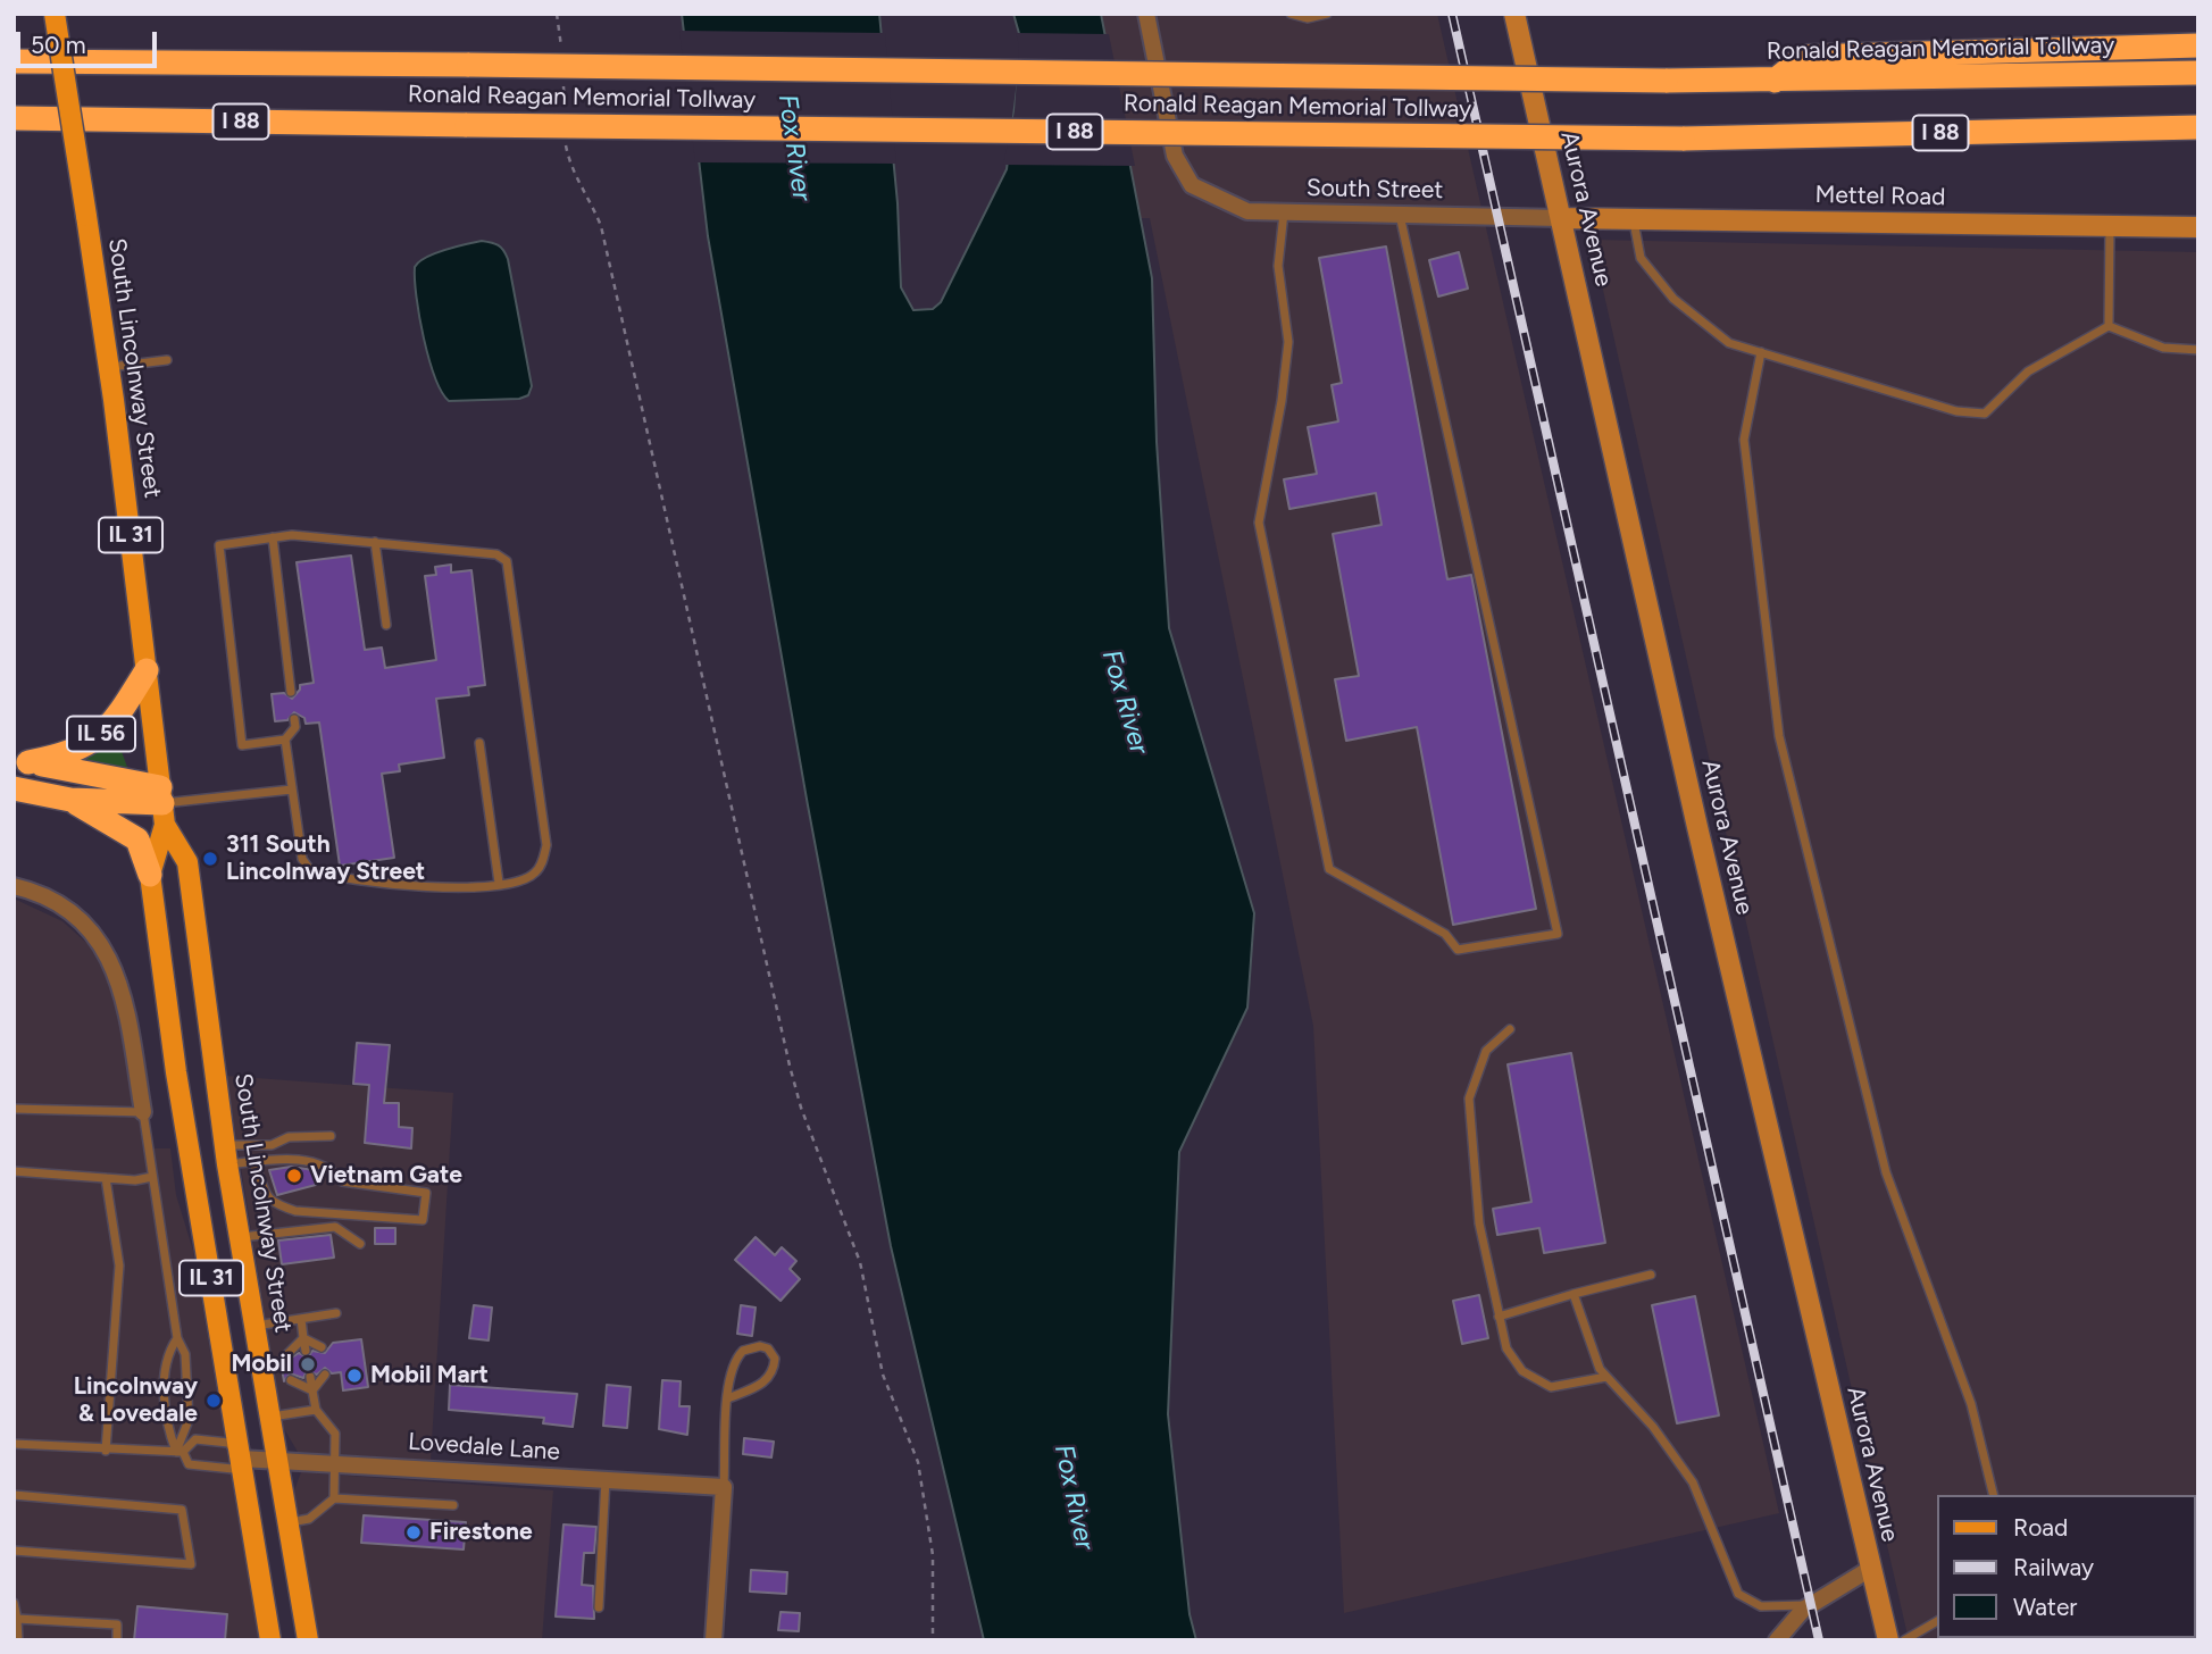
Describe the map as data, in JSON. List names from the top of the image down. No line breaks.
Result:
{"streets":{"highway":["Ronald Reagan Memorial Tollway","I 88","IL 56"],"main road":["Mettel Road","Aurora Avenue","South Lincolnway Street","IL 31"],"street":["South Street","Lovedale Lane"]},"crossings":[["South Street","Mettel Road"],["South Street","Aurora Avenue"],["Mettel Road","Aurora Avenue"],["South Lincolnway Street","IL 56"],["South Lincolnway Street","Lovedale Lane"]],"water":["Fox River"],"places":["311 South Lincolnway Street","Vietnam Gate","Mobil","Mobil Mart","Lincolnway & Lovedale","Firestone"],"legend":["Road","Railway","Water"],"scale_bar":"50 m"}
